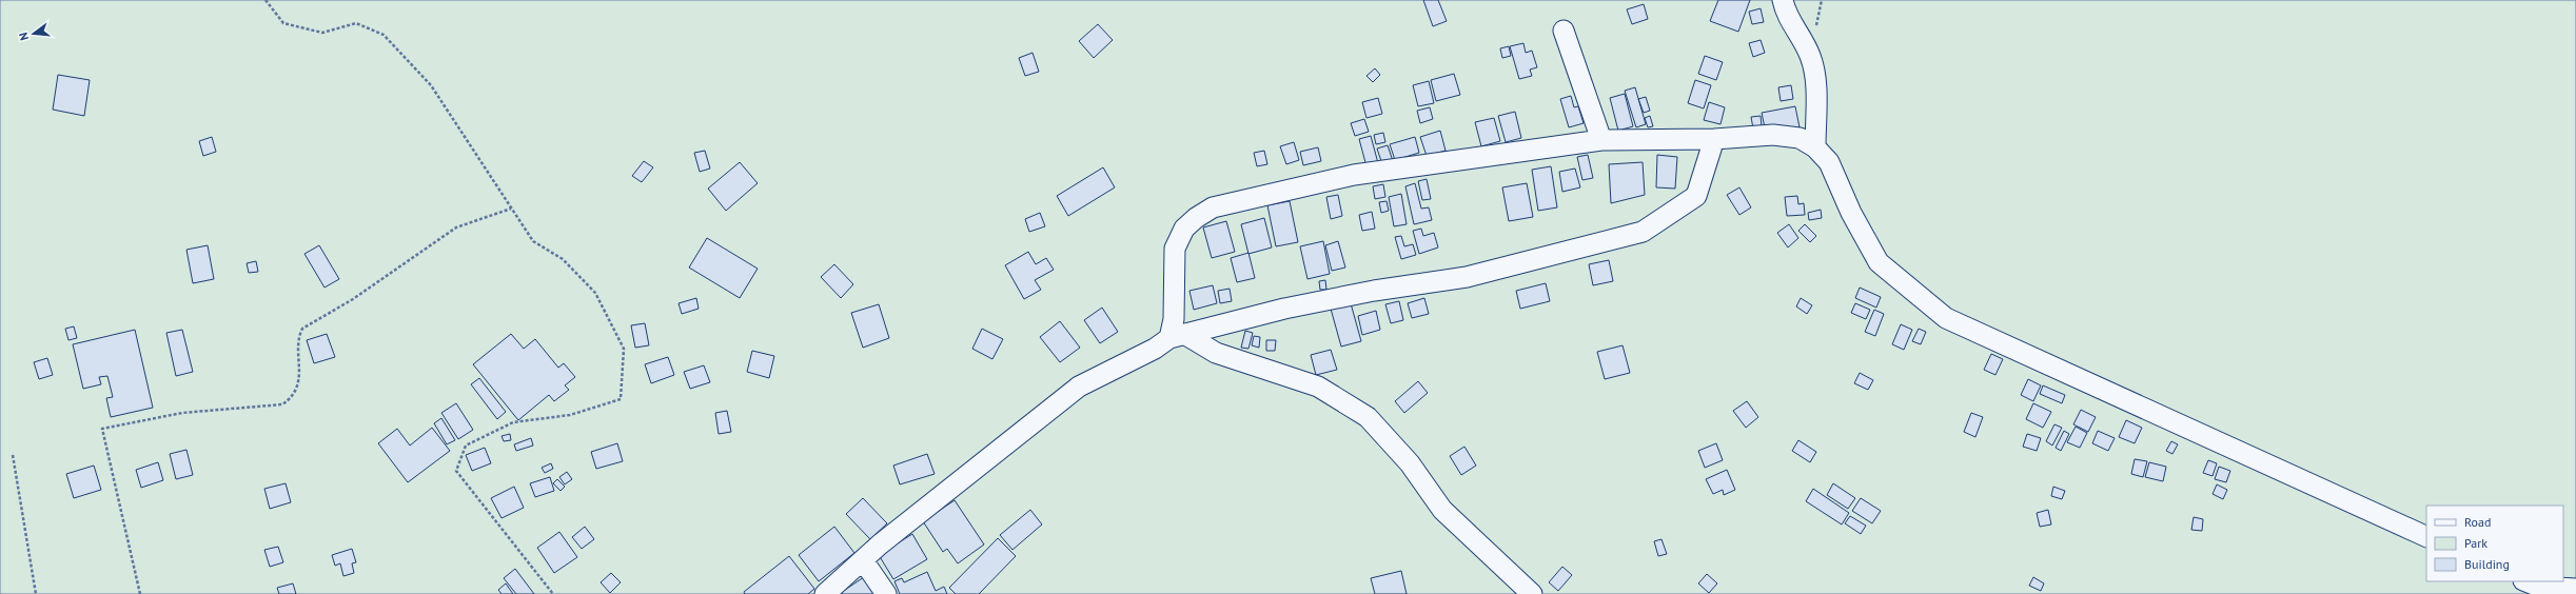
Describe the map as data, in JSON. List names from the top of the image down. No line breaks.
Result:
{"legend":["Road","Park","Building"],"north":"left"}
